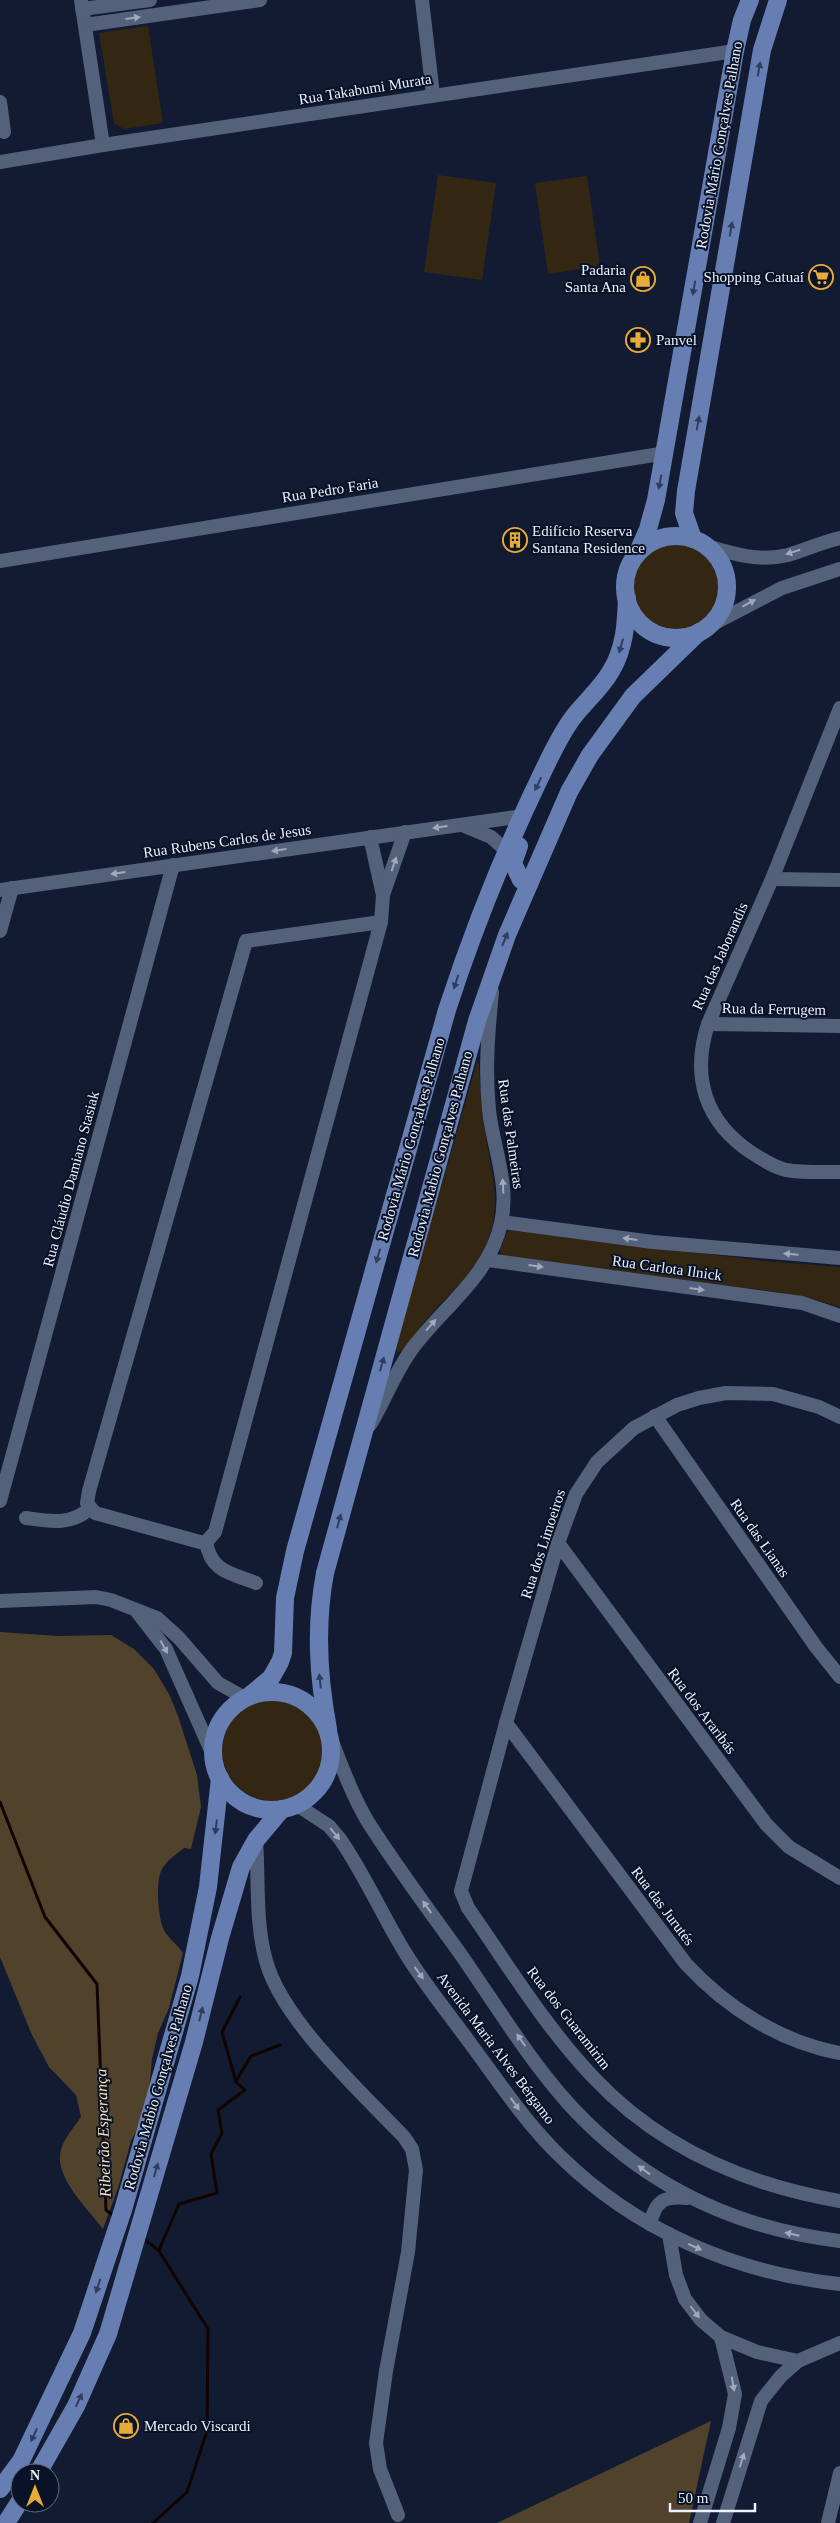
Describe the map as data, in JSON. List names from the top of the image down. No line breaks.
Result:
{"streets":{"main road":["Rodovia Mário Gonçalves Palhano","Rodovia Mabio Gonçalves Palhano"],"street":["Rua Takabumi Murata","Rua Pedro Faria","Rua Rubens Carlos de Jesus","Rua das Jaborandis","Rua da Ferrugem","Rua das Palmeiras","Rua Cláudio Damiano Stasiak","Rua Carlota Ilnick","Rua das Lianas","Rua dos Limoeiros","Rua dos Araribás","Rua das Jurutés","Rua dos Guaramirim","Avenida Maria Alves Bérgamo"]},"crossings":[["Rua Takabumi Murata","Rodovia Mário Gonçalves Palhano"],["Rodovia Mário Gonçalves Palhano","Rua Pedro Faria"],["Rodovia Mário Gonçalves Palhano","Rua Rubens Carlos de Jesus"],["Rodovia Mário Gonçalves Palhano","Rodovia Mabio Gonçalves Palhano"],["Rodovia Mário Gonçalves Palhano","Avenida Maria Alves Bérgamo"],["Rua Rubens Carlos de Jesus","Rua Cláudio Damiano Stasiak"],["Rua das Jaborandis","Rua da Ferrugem"],["Rua das Palmeiras","Rodovia Mabio Gonçalves Palhano"],["Rua das Palmeiras","Rua Carlota Ilnick"],["Rodovia Mabio Gonçalves Palhano","Avenida Maria Alves Bérgamo"],["Rua das Lianas","Rua dos Limoeiros"],["Rua dos Limoeiros","Rua dos Araribás"],["Rua dos Limoeiros","Rua das Jurutés"],["Rua dos Limoeiros","Rua dos Guaramirim"]],"one_way":["Rua Rubens Carlos de Jesus","Rua das Palmeiras"],"water":["Ribeirão Esperança"],"places":{"supermarket":["Shopping Catuaí"],"shop":["Padaria Santa Ana","Mercado Viscardi"],"pharmacy":["Panvel"],"building":["Edifício Reserva Santana Residence"]},"scale_bar":"50 m","north":"top"}
